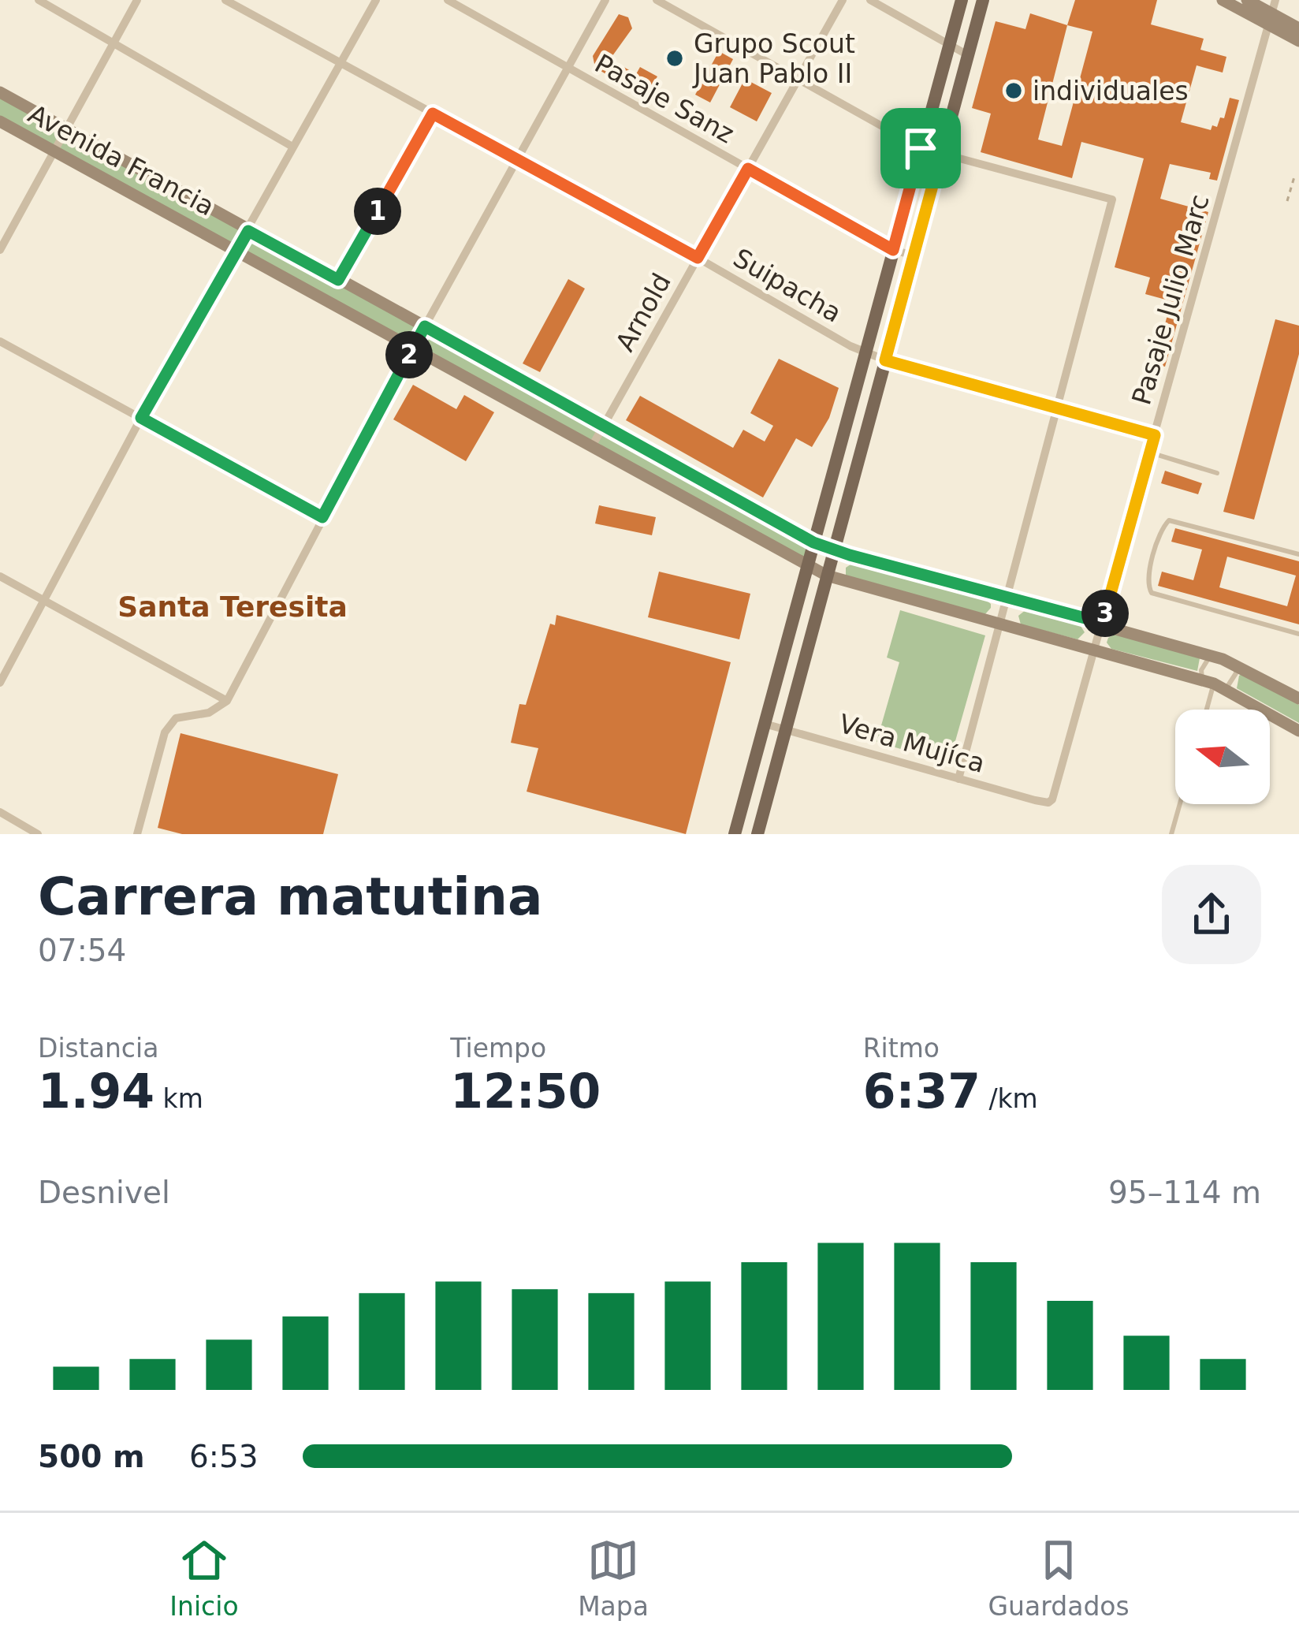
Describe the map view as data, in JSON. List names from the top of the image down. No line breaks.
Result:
{"streets":{"main road":["Avenida Francia"],"street":["Pasaje Sanz","Suipacha","Pasaje Julio Marc","Arnold","Vera Mujíca"]},"crossings":[["Pasaje Sanz","Arnold"],["Avenida Francia","Pasaje Julio Marc"],["Avenida Francia","Arnold"],["Suipacha","Pasaje Julio Marc"],["Suipacha","Arnold"],["Pasaje Julio Marc","Vera Mujíca"]],"districts":["Santa Teresita"],"places":["Grupo Scout Juan Pablo II","individuales"],"north":"left","page":{"pins":["1","2","3"],"heading":["Carrera matutina","07:54"],"stats":[["Distancia","1.94 km"],["Tiempo","12:50"],["Ritmo","6:37 /km"]],"chart":["Desnivel","95–114 m"],"list":[{"name":"500 m","note":"6:53"}],"tabs":["Inicio","Mapa","Guardados"]}}
